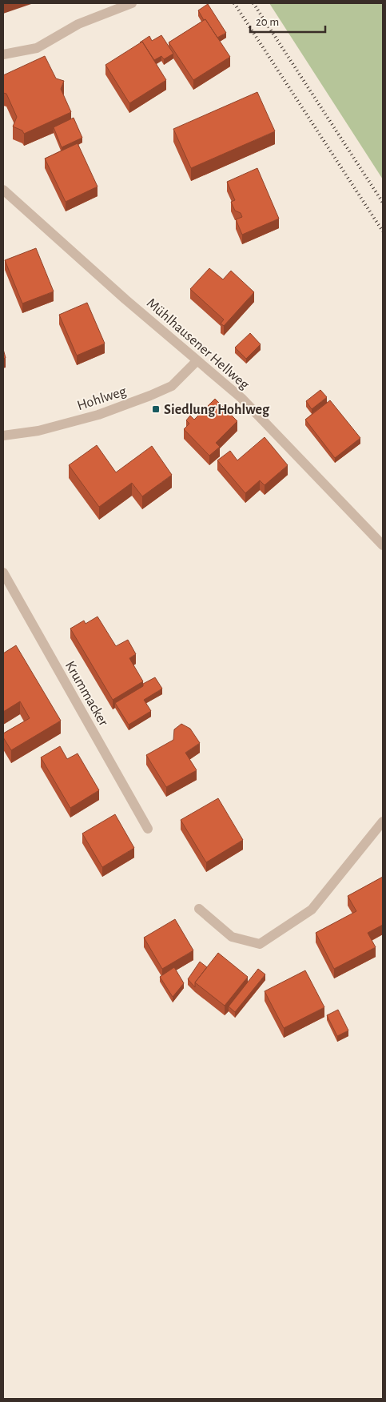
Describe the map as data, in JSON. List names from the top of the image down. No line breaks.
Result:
{"streets":{"street":["Mühlhausener Hellweg","Hohlweg","Krummacker"]},"crossings":[["Mühlhausener Hellweg","Hohlweg"]],"places":{"transit":["Siedlung Hohlweg"]},"scale_bar":"20 m"}
